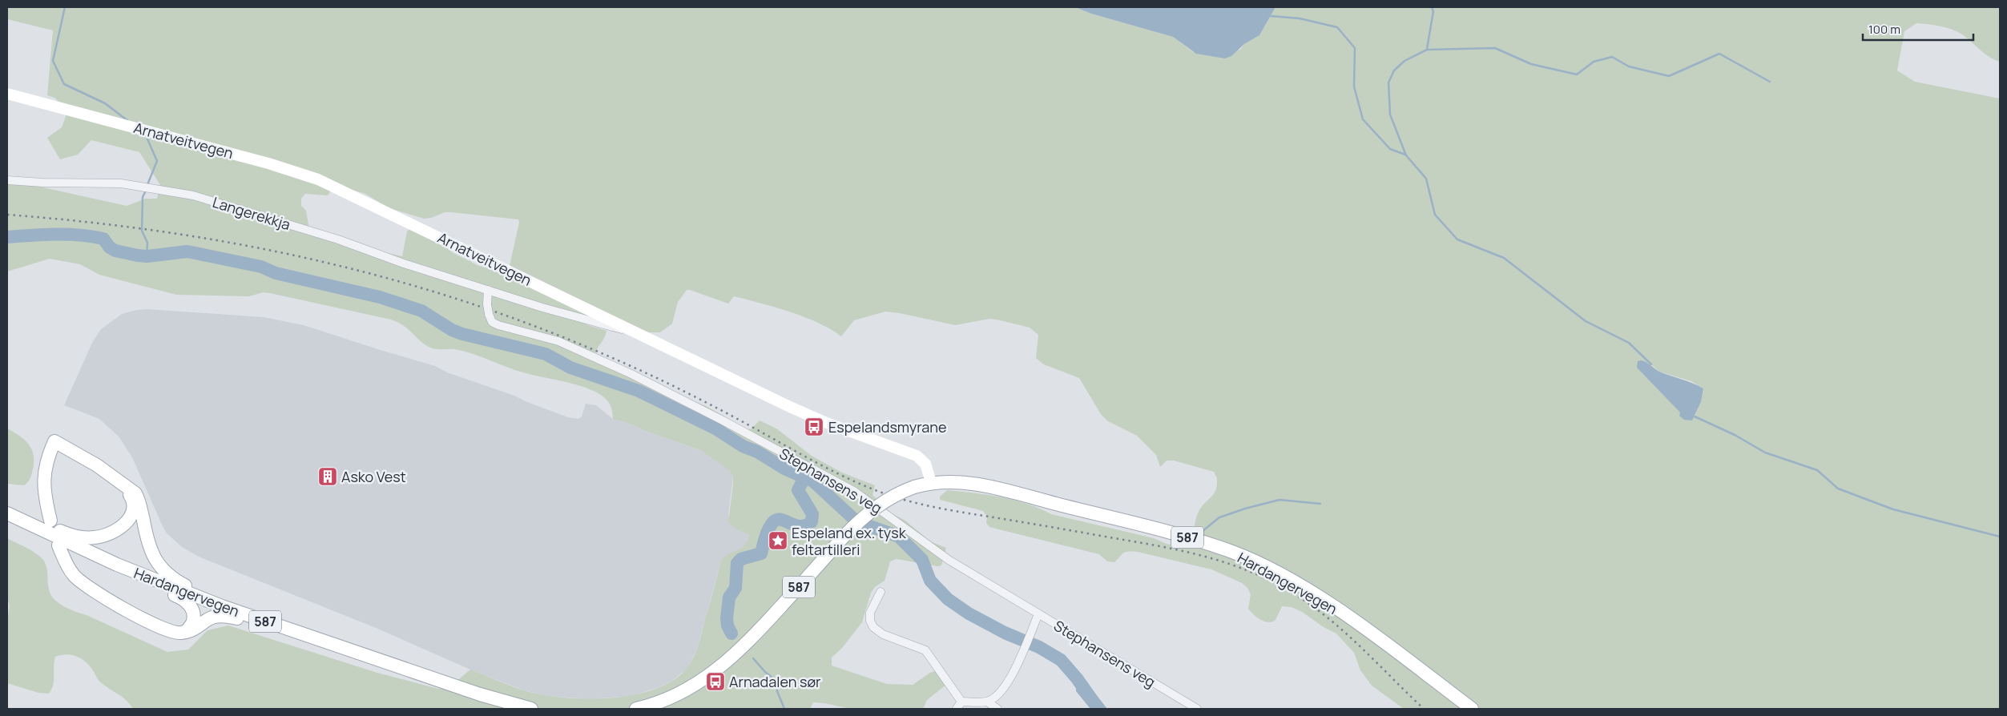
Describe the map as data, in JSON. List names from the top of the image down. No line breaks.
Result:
{"streets":{"main road":["Arnatveitvegen","587","Hardangervegen"],"street":["Langerekkja","Stephansens veg"]},"crossings":[["Arnatveitvegen","Langerekkja"],["Arnatveitvegen","Hardangervegen"],["Langerekkja","Stephansens veg"],["587","Hardangervegen"]],"places":{"bus stop":["Espelandsmyrane","Arnadalen sør"],"building":["Asko Vest"],"place":["Espeland ex. tysk feltartilleri"]},"scale_bar":"100 m"}
